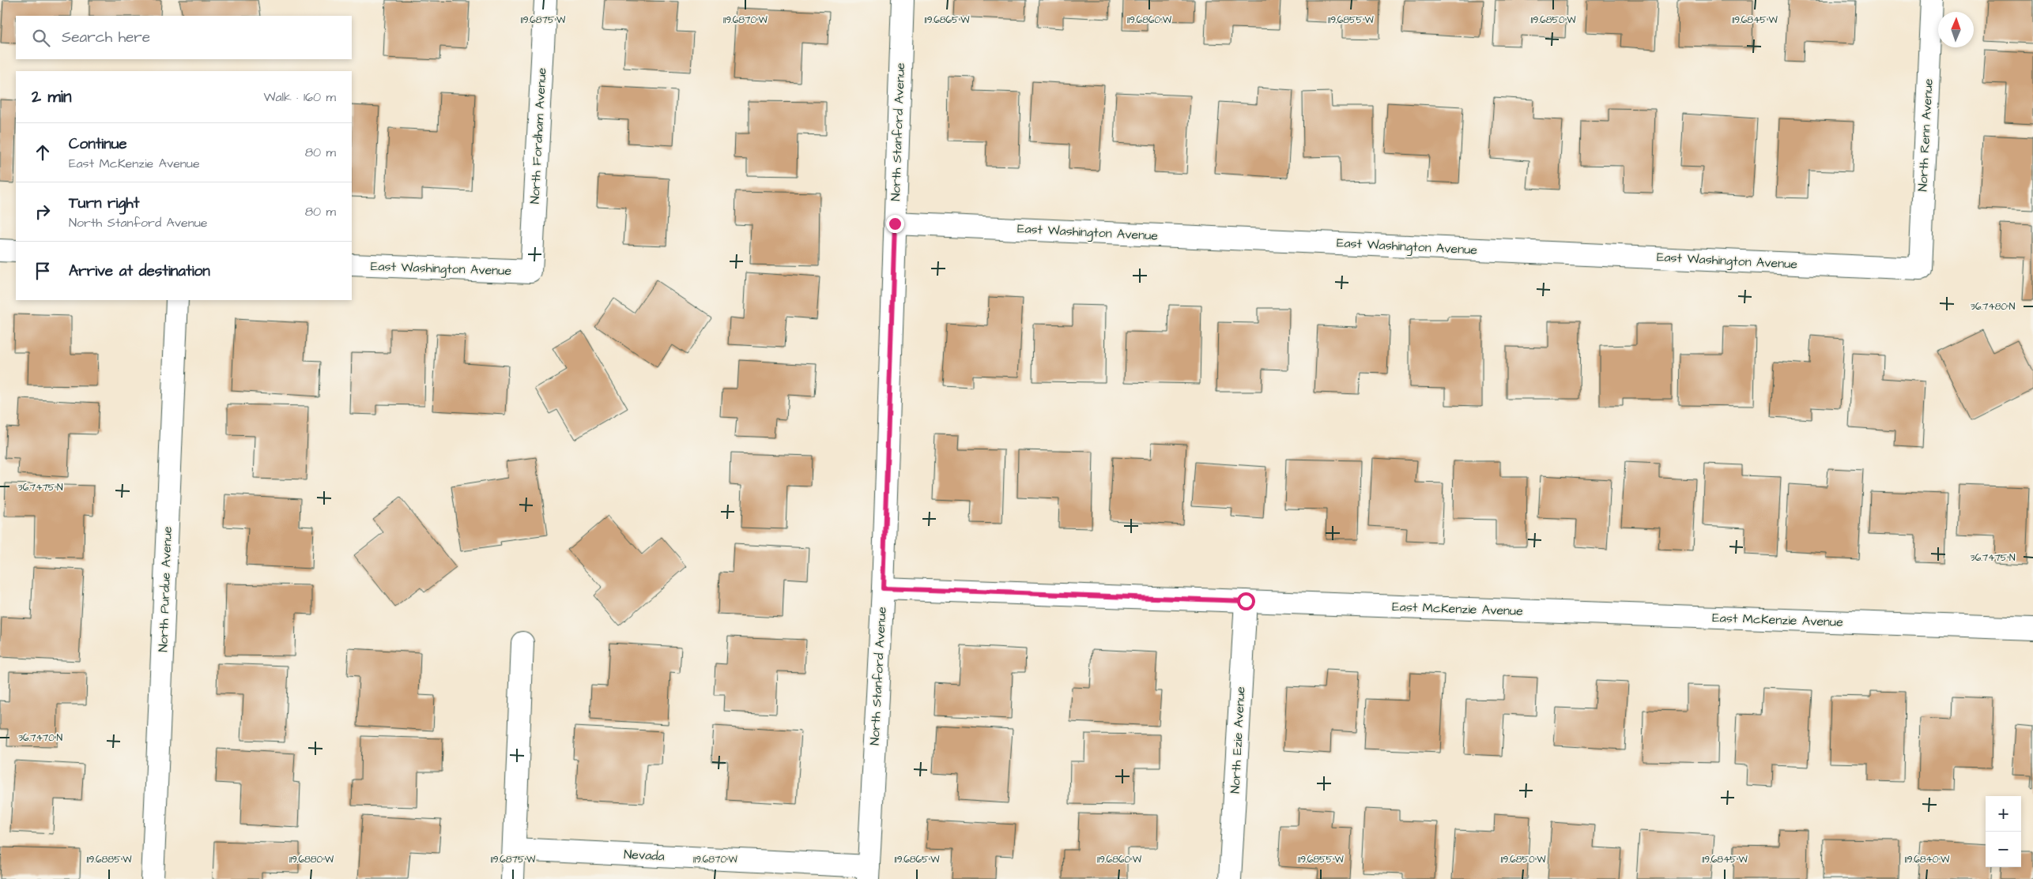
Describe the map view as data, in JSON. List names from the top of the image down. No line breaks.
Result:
{"streets":{"street":["North Stanford Avenue","North Renn Avenue","North Fordham Avenue","East Washington Avenue","North Purdue Avenue","East McKenzie Avenue","North Ezie Avenue","Nevada"]},"crossings":[["North Stanford Avenue","East Washington Avenue"],["North Stanford Avenue","East McKenzie Avenue"],["North Stanford Avenue","Nevada"],["North Renn Avenue","East Washington Avenue"],["North Fordham Avenue","East Washington Avenue"],["East McKenzie Avenue","North Ezie Avenue"]],"north":"top","page":{"search":"Search here","heading":["2 min","Walk · 160 m"],"list":[["Continue","East McKenzie Avenue","80 m"],["Turn right","North Stanford Avenue","80 m"],"Arrive at destination"],"map_buttons":["+","−"]},"coordinates":["119.6875°W","119.6870°W","119.6865°W","119.6860°W","119.6855°W","119.6850°W","119.6845°W","36.7480°N","36.7475°N","36.7470°N","119.6885°W","119.6880°W","119.6840°W"]}
